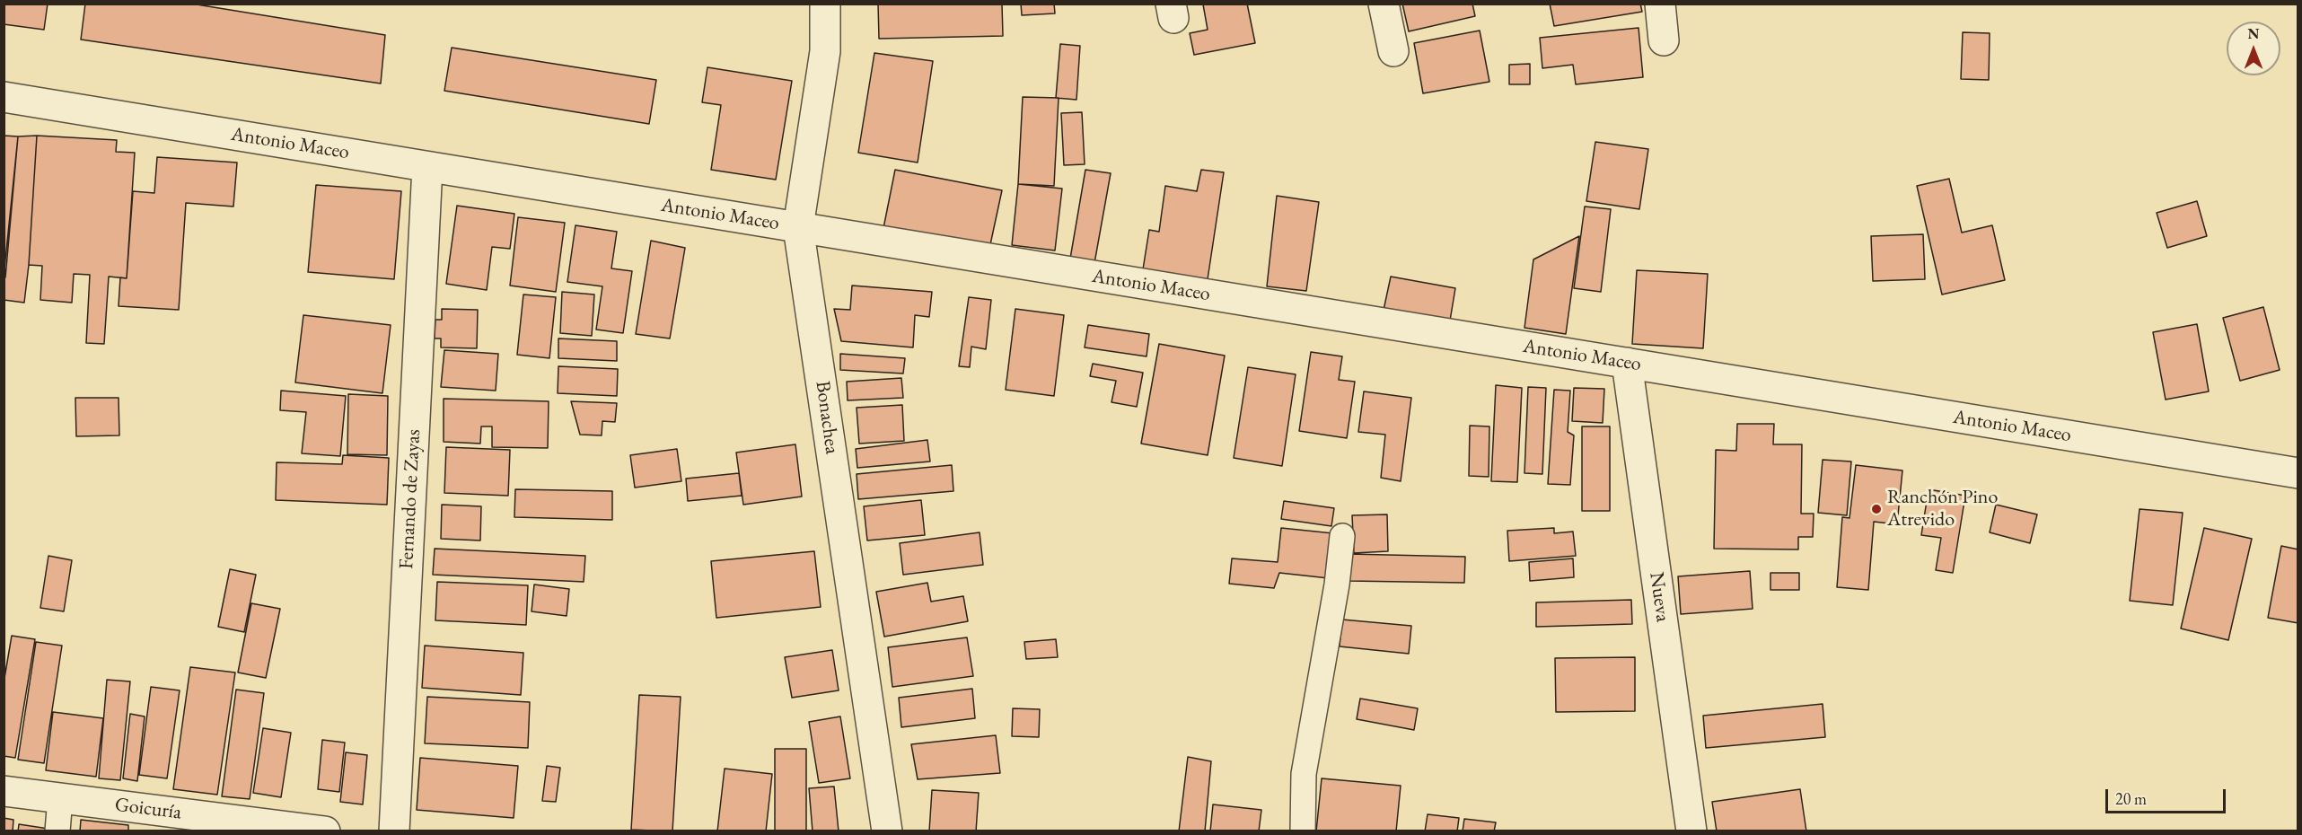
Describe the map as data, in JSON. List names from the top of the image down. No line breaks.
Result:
{"streets":{"street":["Antonio Maceo","Bonachea","Fernando de Zayas","Nueva","Goicuría"]},"crossings":[["Antonio Maceo","Bonachea"],["Antonio Maceo","Fernando de Zayas"],["Antonio Maceo","Nueva"]],"places":["Ranchón Pino Atrevido"],"scale_bar":"20 m","north":"top"}
